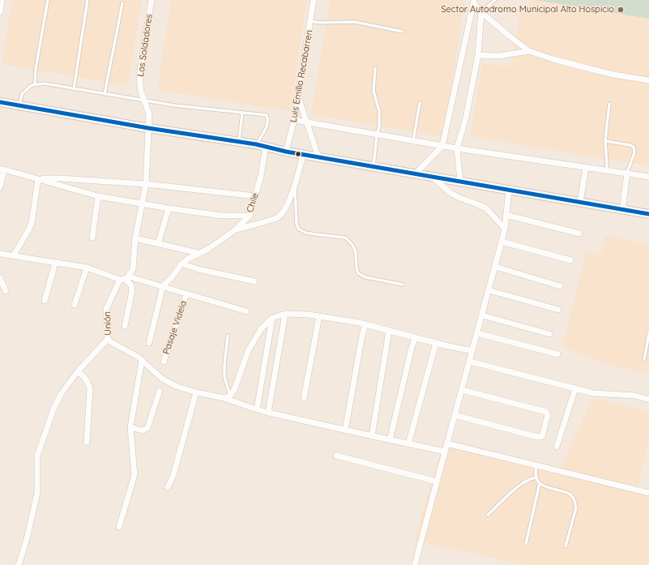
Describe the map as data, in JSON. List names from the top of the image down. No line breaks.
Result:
{"streets":{"street":["Los Soldadores","Luis Emilio Recabarren","Chile","Unión","Pasaje Videla"]},"crossings":[["Los Soldadores","Unión"]],"places":["Sector Autodromo Municipal Alto Hospicio"]}
